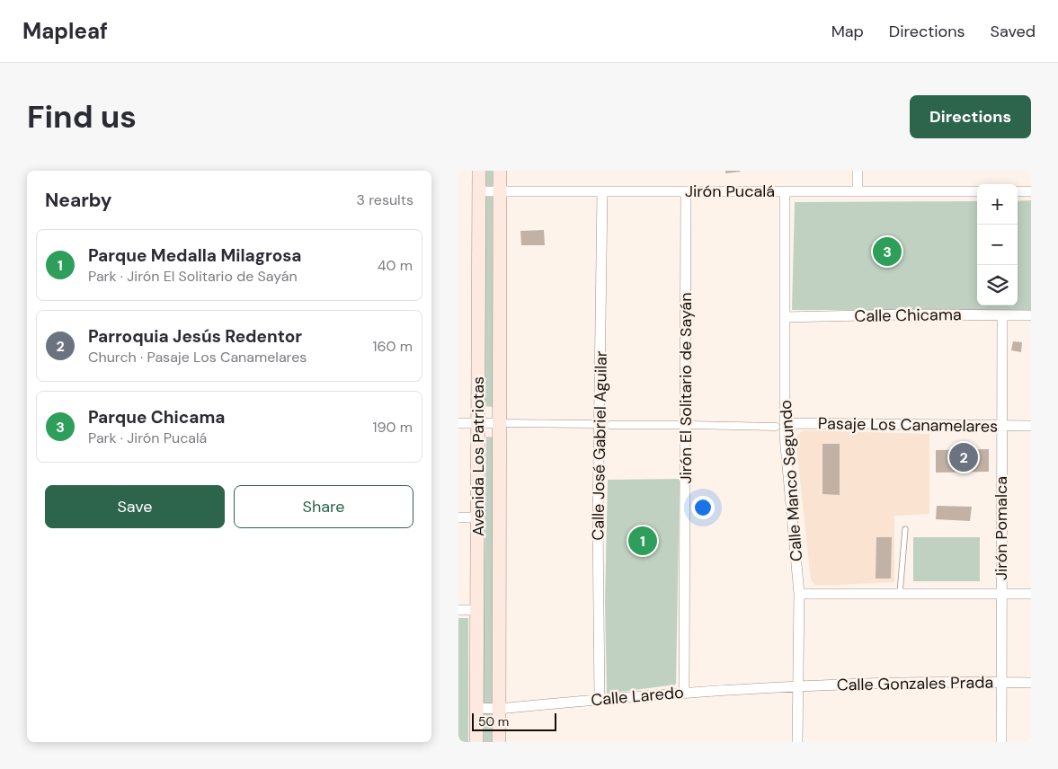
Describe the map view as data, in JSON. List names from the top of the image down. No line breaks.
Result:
{"streets":{"main road":["Avenida Los Patriotas"],"street":["Jirón Pucalá","Calle Chicama","Jirón El Solitario de Sayán","Pasaje Los Canamelares","Calle José Gabriel Aguilar","Calle Manco Segundo","Jirón Pomalca","Calle Gonzales Prada","Calle Laredo"]},"crossings":[["Jirón Pucalá","Jirón El Solitario de Sayán"],["Jirón Pucalá","Calle José Gabriel Aguilar"],["Jirón Pucalá","Avenida Los Patriotas"],["Jirón Pucalá","Calle Manco Segundo"],["Calle Chicama","Calle Manco Segundo"],["Calle Chicama","Jirón Pomalca"],["Jirón El Solitario de Sayán","Calle Laredo"],["Pasaje Los Canamelares","Calle Manco Segundo"],["Pasaje Los Canamelares","Jirón Pomalca"],["Calle José Gabriel Aguilar","Calle Laredo"],["Avenida Los Patriotas","Calle Laredo"],["Calle Manco Segundo","Calle Gonzales Prada"],["Calle Manco Segundo","Calle Laredo"],["Jirón Pomalca","Calle Gonzales Prada"],["Calle Gonzales Prada","Calle Laredo"]],"scale_bar":"50 m","page":{"header":"Mapleaf","nav":["Map","Directions","Saved"],"buttons":["Directions",["Save","Share"]],"title":"Find us","heading":["Nearby","3 results"],"map_buttons":["+","−"],"list":[{"mark":"1","name":"Parque Medalla Milagrosa","note":"Park · Jirón El Solitario de Sayán","value":"40 m"},{"mark":"2","name":"Parroquia Jesús Redentor","note":"Church · Pasaje Los Canamelares","value":"160 m"},{"mark":"3","name":"Parque Chicama","note":"Park · Jirón Pucalá","value":"190 m"}],"pins":["3","2","1"],"scale":"50 m"}}
